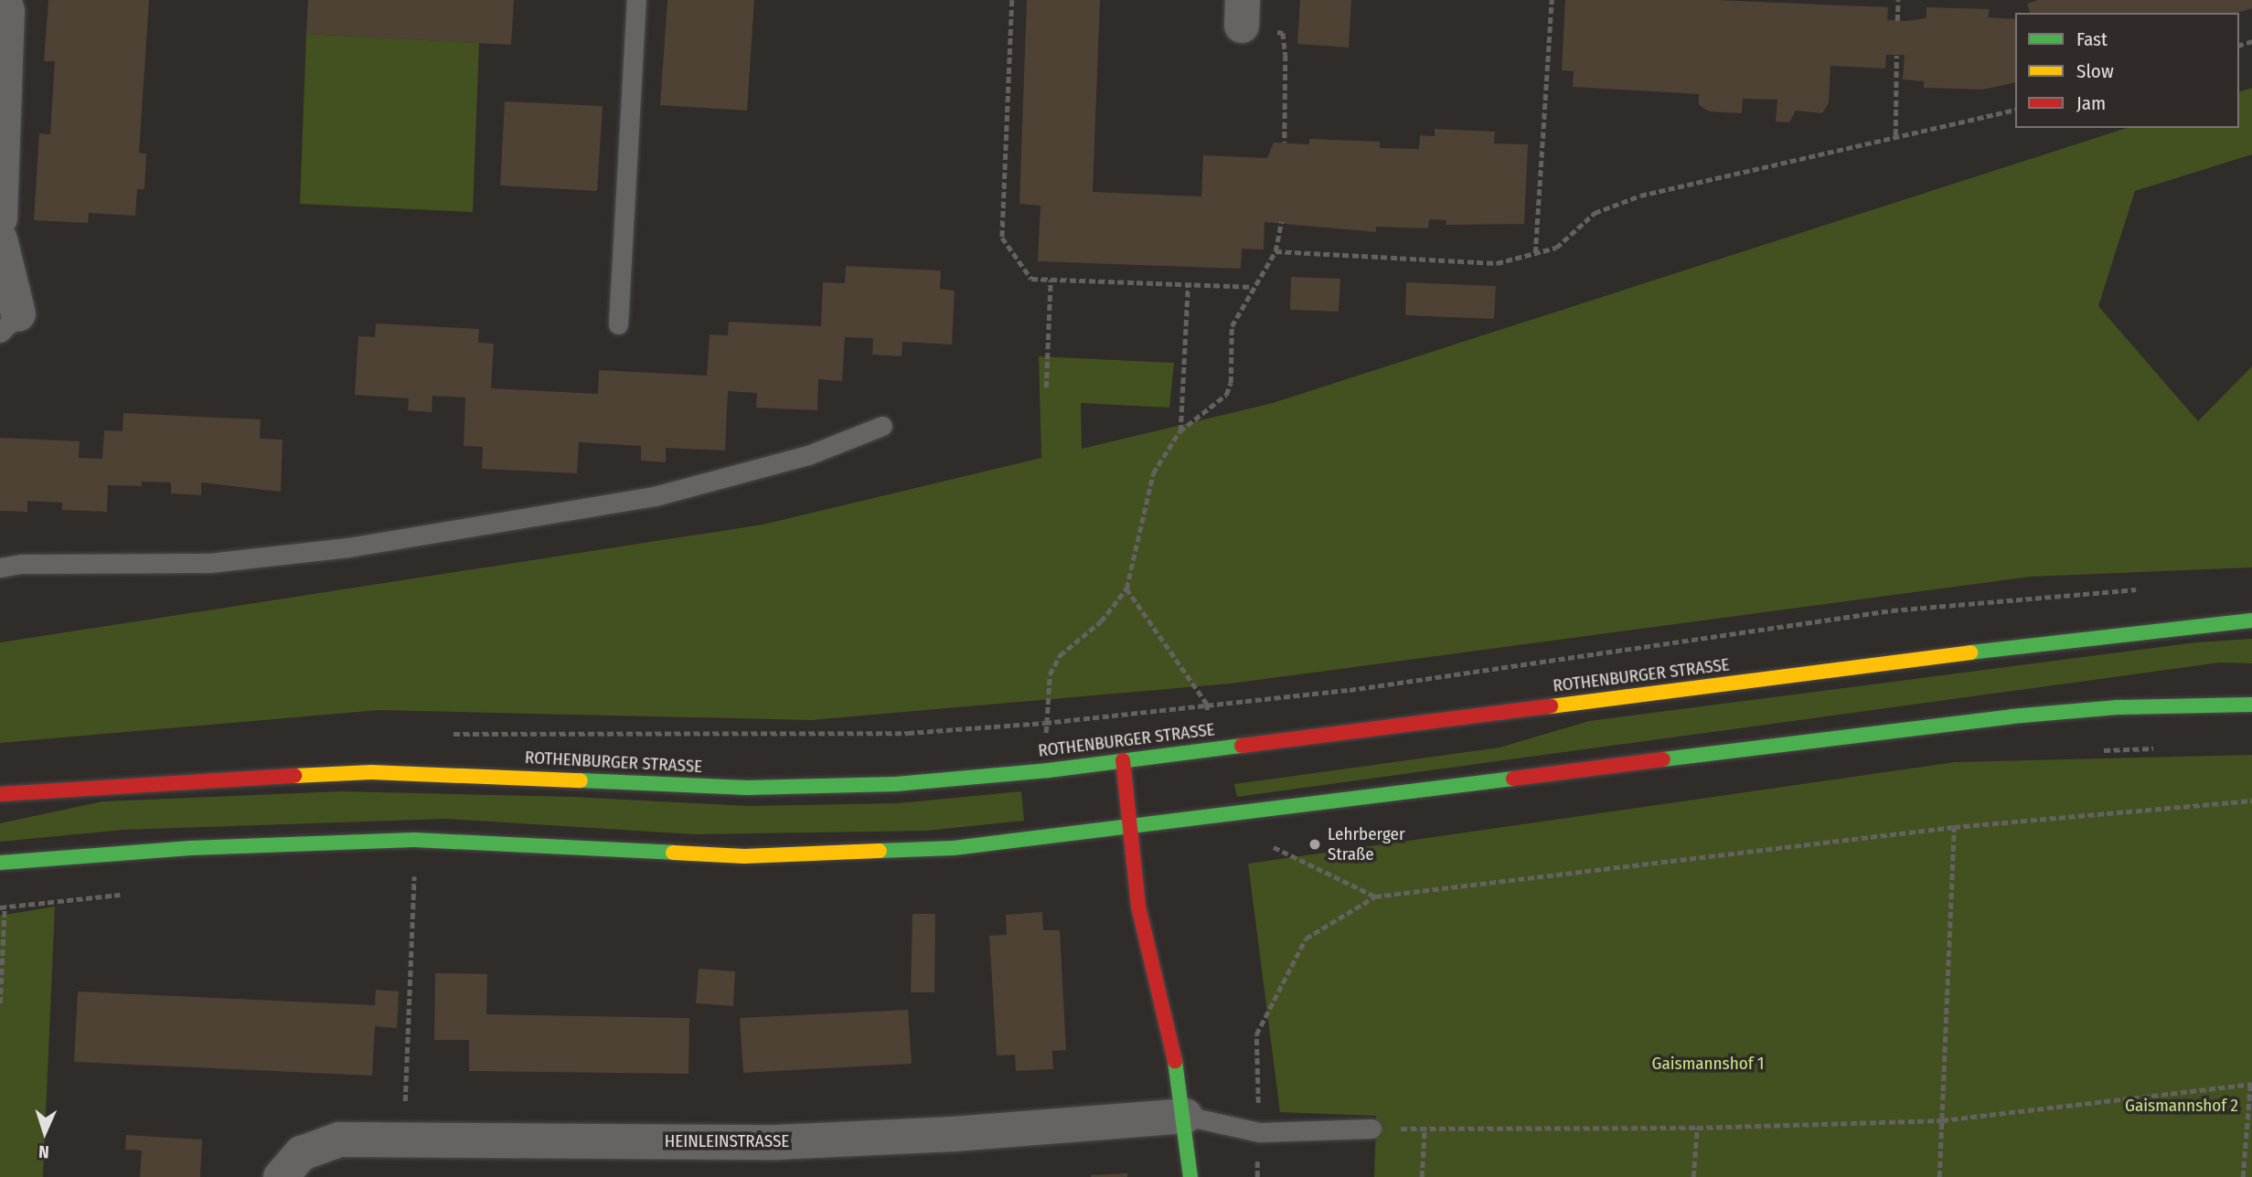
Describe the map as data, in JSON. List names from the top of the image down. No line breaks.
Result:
{"streets":{"main road":["ROTHENBURGER STRASSE"],"street":["HEINLEINSTRASSE"]},"parks":["Gaismannshof 1","Gaismannshof 2"],"places":["Lehrberger Straße"],"legend":["Fast","Slow","Jam"],"north":"bottom"}
